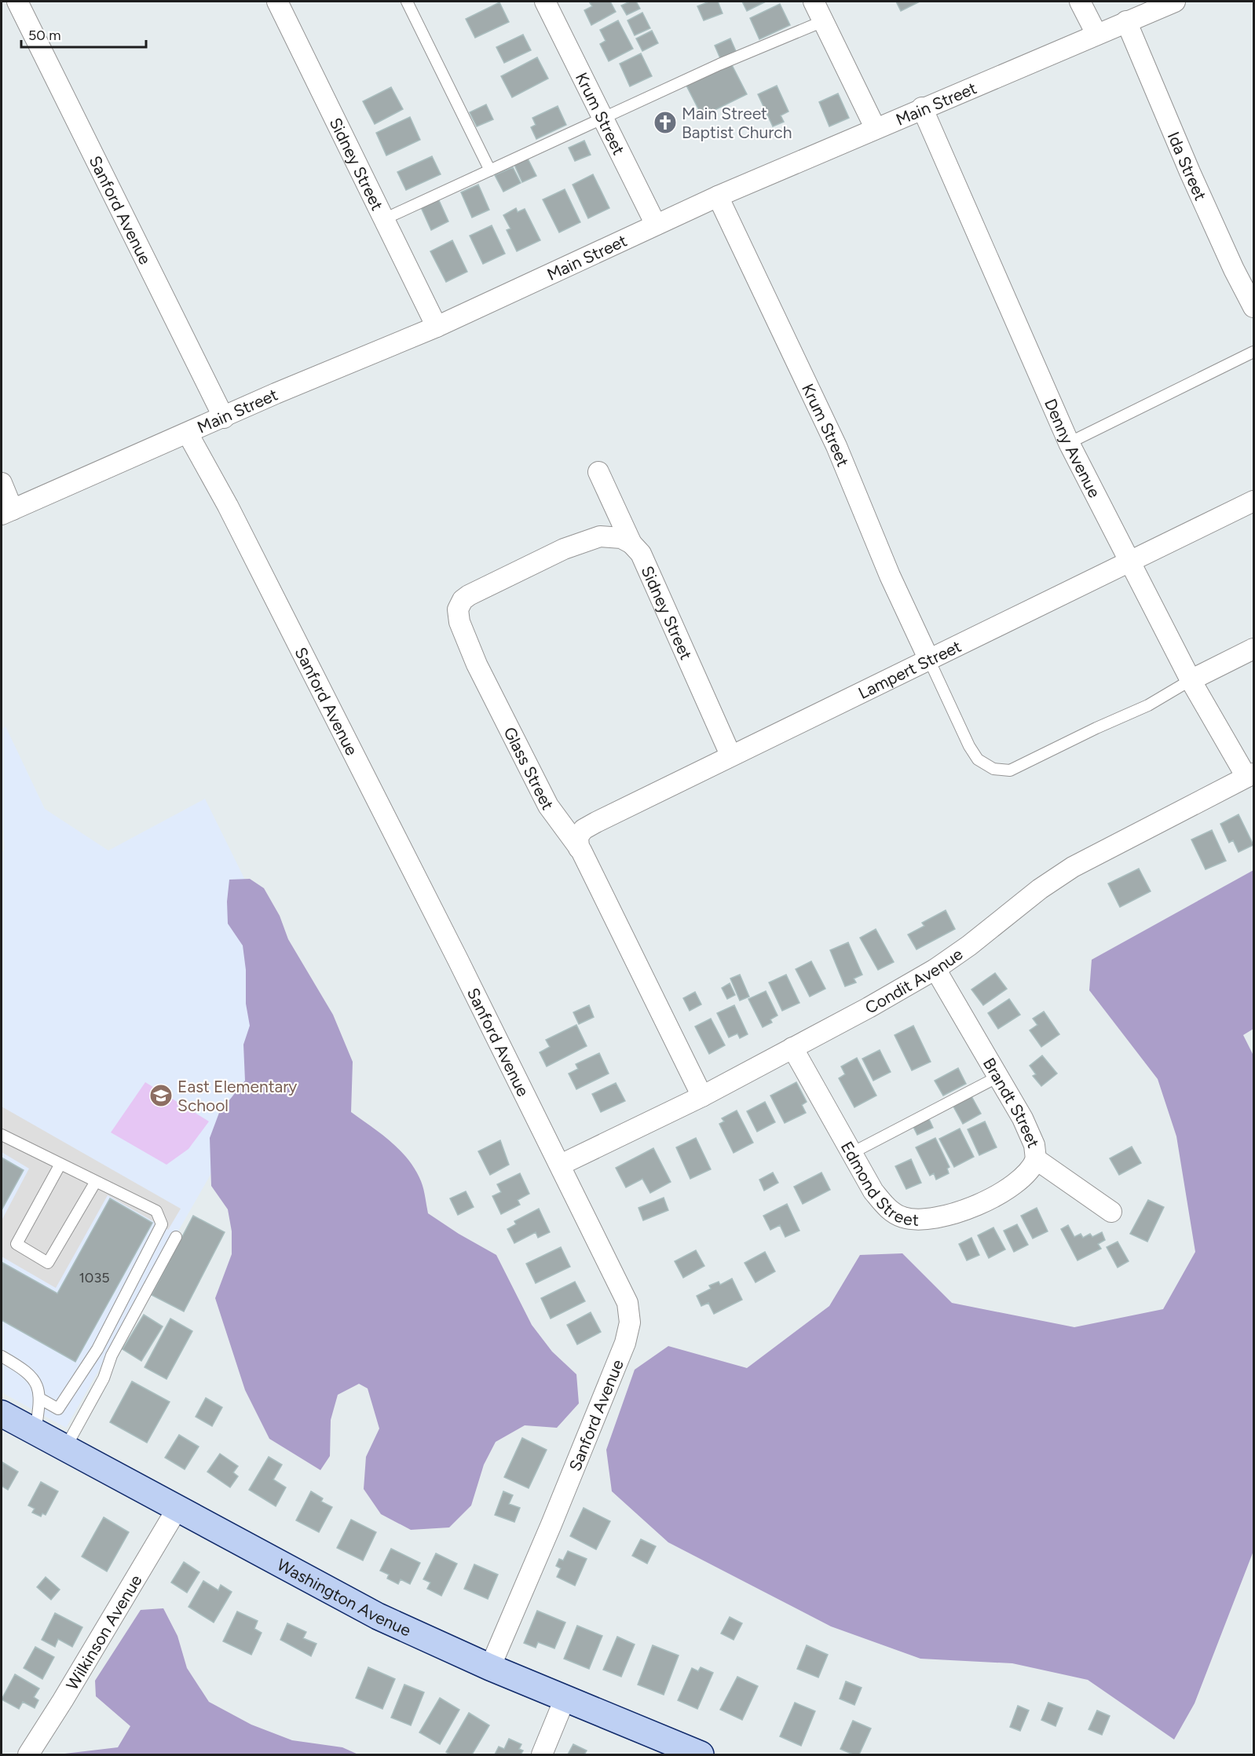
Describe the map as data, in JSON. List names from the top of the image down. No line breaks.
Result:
{"streets":{"main road":["Washington Avenue"],"street":["Main Street","Krum Street","Sidney Street","Ida Street","Sanford Avenue","Denny Avenue","Lampert Street","Glass Street","Condit Avenue","Brandt Street","Edmond Street","Wilkinson Avenue"]},"crossings":[["Main Street","Krum Street"],["Main Street","Sidney Street"],["Main Street","Ida Street"],["Main Street","Sanford Avenue"],["Main Street","Denny Avenue"],["Krum Street","Lampert Street"],["Sidney Street","Lampert Street"],["Sidney Street","Glass Street"],["Sanford Avenue","Condit Avenue"],["Sanford Avenue","Washington Avenue"],["Denny Avenue","Lampert Street"],["Denny Avenue","Condit Avenue"],["Lampert Street","Glass Street"],["Glass Street","Condit Avenue"],["Condit Avenue","Brandt Street"],["Condit Avenue","Edmond Street"],["Brandt Street","Edmond Street"],["Washington Avenue","Wilkinson Avenue"]],"places":{"church":["Main Street Baptist Church"],"school or university":["East Elementary School"]},"house_numbers":["1035"],"scale_bar":"50 m"}
